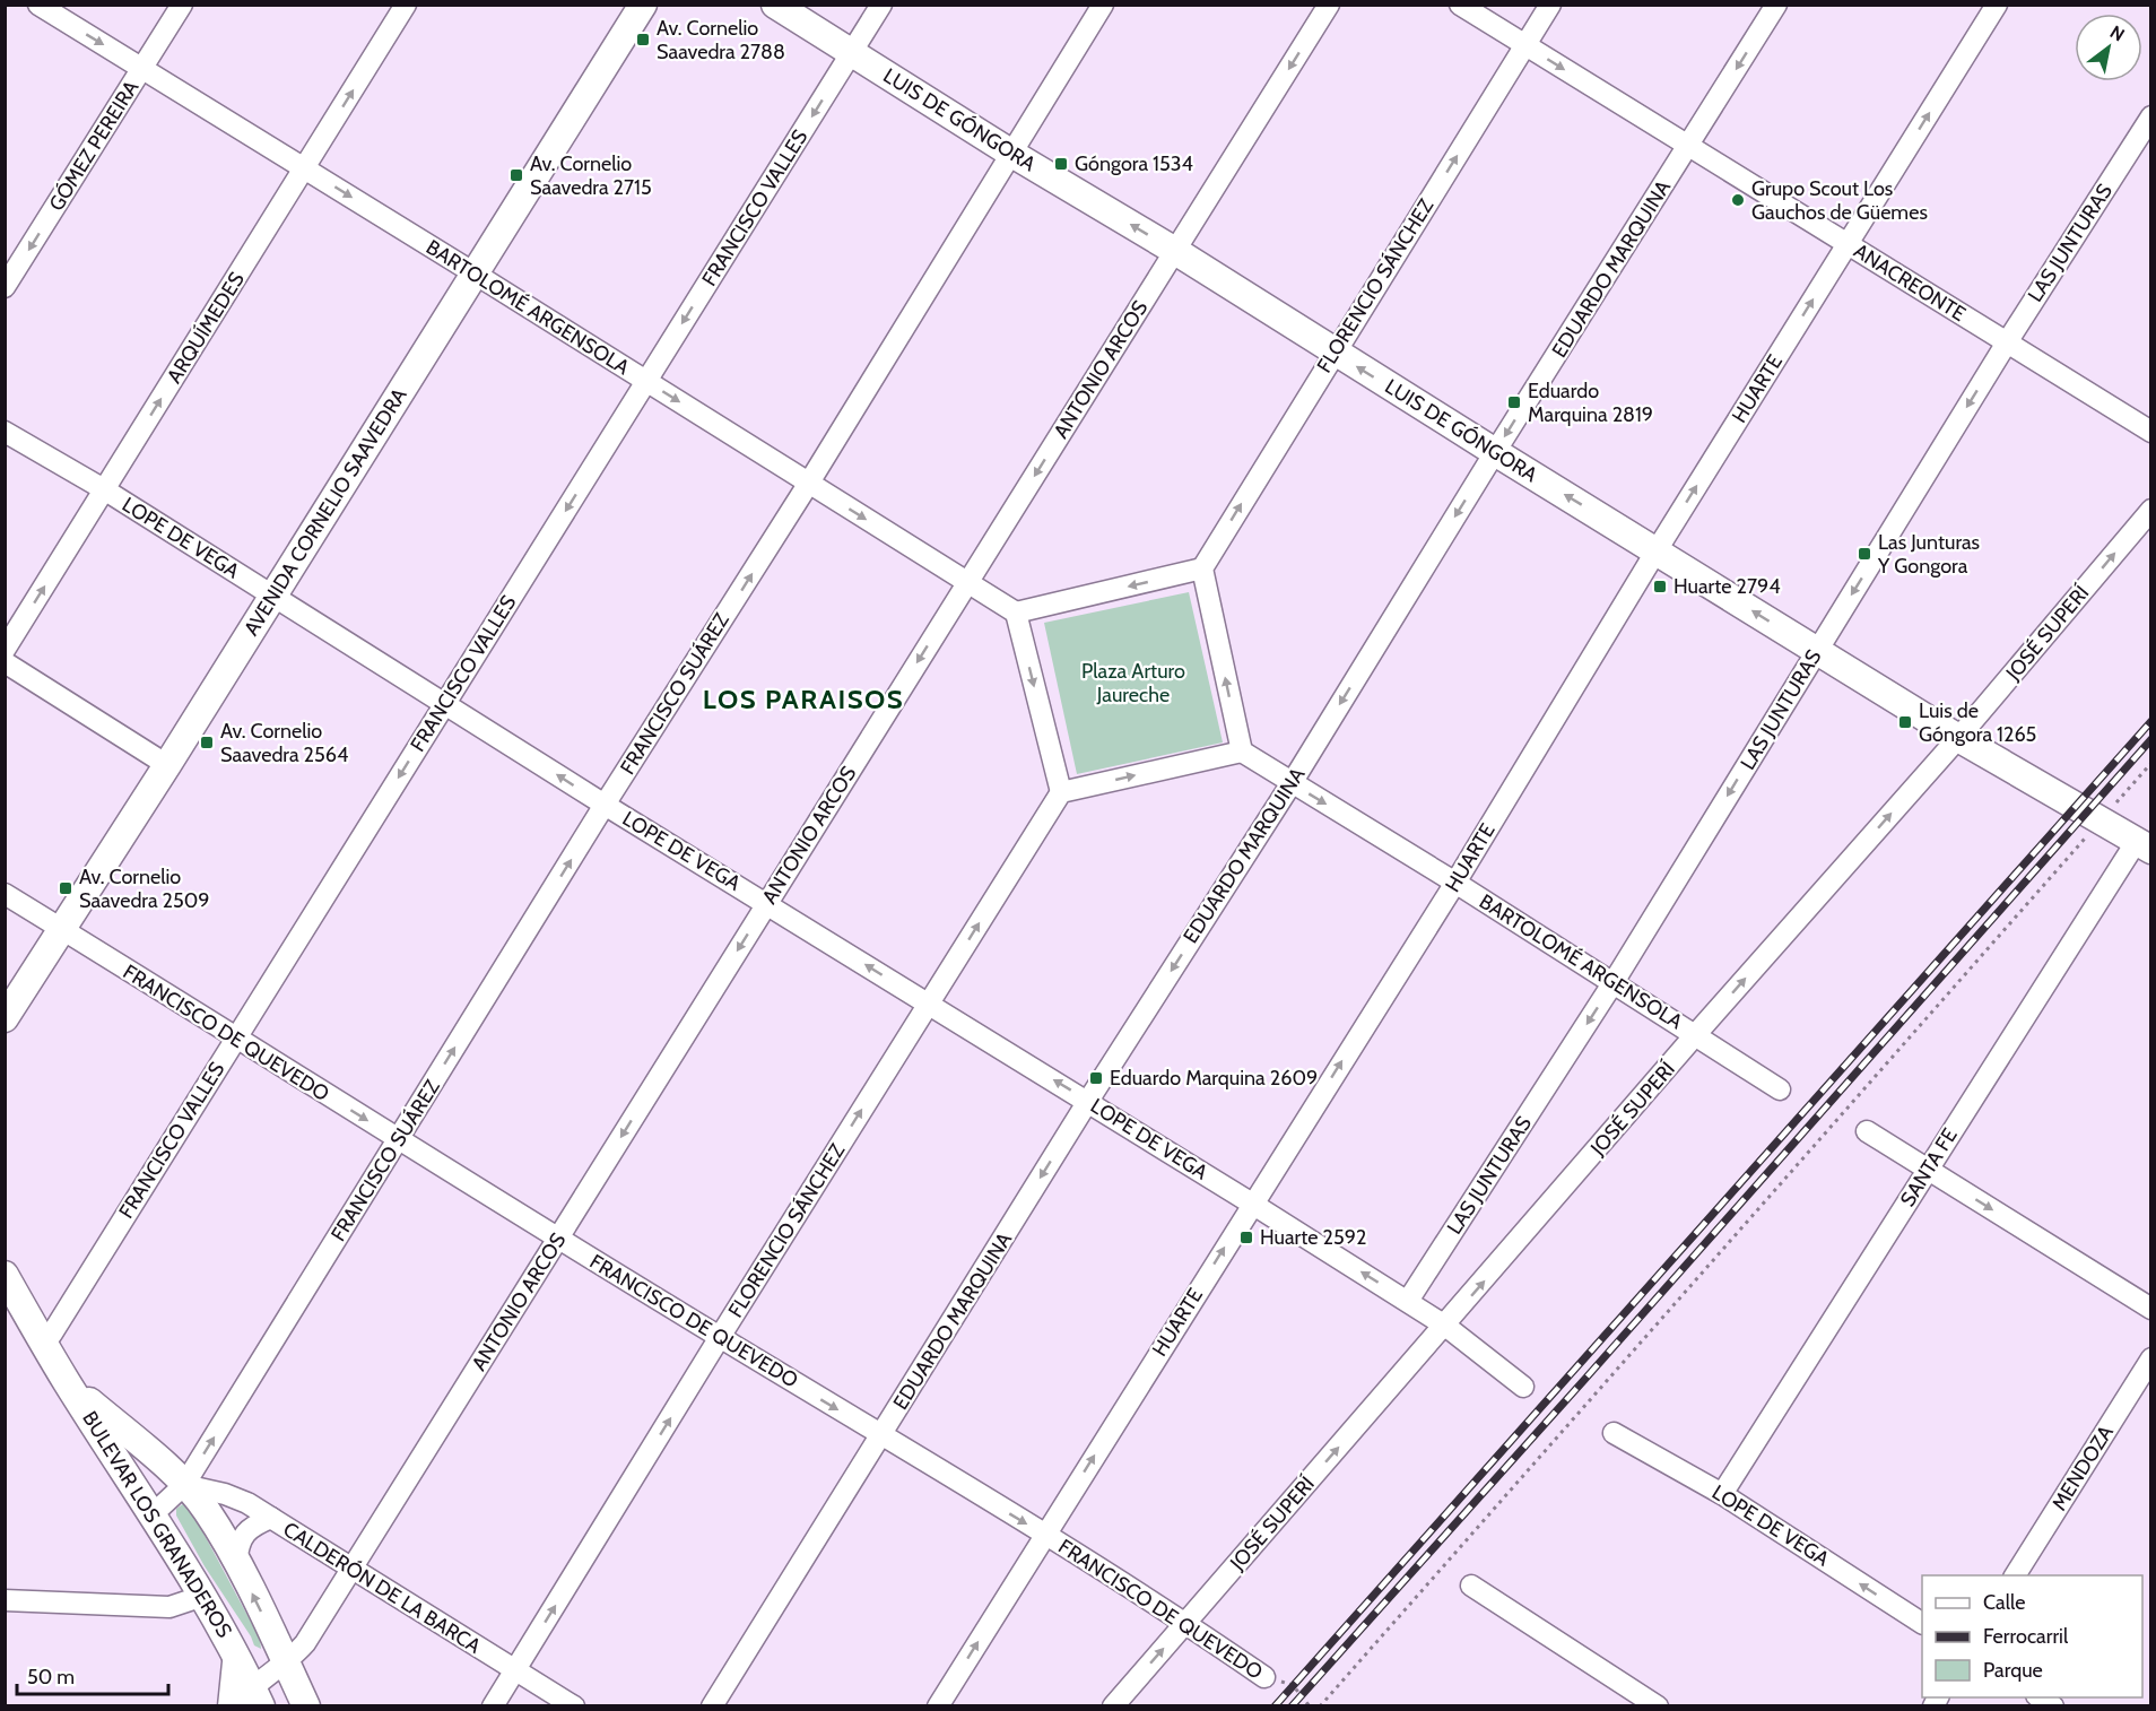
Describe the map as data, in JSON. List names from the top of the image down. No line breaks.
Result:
{"streets":{"main road":["LUIS DE GÓNGORA","AVENIDA CORNELIO SAAVEDRA","BULEVAR LOS GRANADEROS"],"street":["GÓMEZ PEREIRA","FRANCISCO VALLES","LAS JUNTURAS","EDUARDO MARQUINA","ANACREONTE","FLORENCIO SÁNCHEZ","BARTOLOMÉ ARGENSOLA","ARQUÍMEDES","ANTONIO ARCOS","HUARTE","LOPE DE VEGA","JOSÉ SUPERÍ","FRANCISCO SUÁREZ","FRANCISCO DE QUEVEDO","SANTA FE","MENDOZA","CALDERÓN DE LA BARCA"]},"crossings":[["LUIS DE GÓNGORA","FRANCISCO VALLES"],["LUIS DE GÓNGORA","LAS JUNTURAS"],["LUIS DE GÓNGORA","EDUARDO MARQUINA"],["LUIS DE GÓNGORA","FLORENCIO SÁNCHEZ"],["LUIS DE GÓNGORA","ANTONIO ARCOS"],["LUIS DE GÓNGORA","HUARTE"],["LUIS DE GÓNGORA","JOSÉ SUPERÍ"],["LUIS DE GÓNGORA","FRANCISCO SUÁREZ"],["LUIS DE GÓNGORA","SANTA FE"],["GÓMEZ PEREIRA","BARTOLOMÉ ARGENSOLA"],["FRANCISCO VALLES","BARTOLOMÉ ARGENSOLA"],["FRANCISCO VALLES","LOPE DE VEGA"],["FRANCISCO VALLES","FRANCISCO DE QUEVEDO"],["FRANCISCO VALLES","BULEVAR LOS GRANADEROS"],["LAS JUNTURAS","ANACREONTE"],["LAS JUNTURAS","BARTOLOMÉ ARGENSOLA"],["LAS JUNTURAS","LOPE DE VEGA"],["EDUARDO MARQUINA","ANACREONTE"],["EDUARDO MARQUINA","BARTOLOMÉ ARGENSOLA"],["EDUARDO MARQUINA","LOPE DE VEGA"],["EDUARDO MARQUINA","FRANCISCO DE QUEVEDO"],["ANACREONTE","FLORENCIO SÁNCHEZ"],["ANACREONTE","HUARTE"],["FLORENCIO SÁNCHEZ","LOPE DE VEGA"],["FLORENCIO SÁNCHEZ","FRANCISCO DE QUEVEDO"],["FLORENCIO SÁNCHEZ","CALDERÓN DE LA BARCA"],["BARTOLOMÉ ARGENSOLA","ARQUÍMEDES"],["BARTOLOMÉ ARGENSOLA","ANTONIO ARCOS"],["BARTOLOMÉ ARGENSOLA","HUARTE"],["BARTOLOMÉ ARGENSOLA","AVENIDA CORNELIO SAAVEDRA"],["BARTOLOMÉ ARGENSOLA","JOSÉ SUPERÍ"],["BARTOLOMÉ ARGENSOLA","FRANCISCO SUÁREZ"],["ARQUÍMEDES","LOPE DE VEGA"],["ANTONIO ARCOS","LOPE DE VEGA"],["ANTONIO ARCOS","FRANCISCO DE QUEVEDO"],["ANTONIO ARCOS","BULEVAR LOS GRANADEROS"],["ANTONIO ARCOS","CALDERÓN DE LA BARCA"],["HUARTE","LOPE DE VEGA"],["HUARTE","FRANCISCO DE QUEVEDO"],["AVENIDA CORNELIO SAAVEDRA","LOPE DE VEGA"],["AVENIDA CORNELIO SAAVEDRA","FRANCISCO DE QUEVEDO"],["LOPE DE VEGA","JOSÉ SUPERÍ"],["LOPE DE VEGA","FRANCISCO SUÁREZ"],["LOPE DE VEGA","SANTA FE"],["JOSÉ SUPERÍ","FRANCISCO DE QUEVEDO"],["FRANCISCO SUÁREZ","FRANCISCO DE QUEVEDO"],["FRANCISCO SUÁREZ","BULEVAR LOS GRANADEROS"],["FRANCISCO SUÁREZ","CALDERÓN DE LA BARCA"],["BULEVAR LOS GRANADEROS","CALDERÓN DE LA BARCA"]],"one_way":["LUIS DE GÓNGORA","GÓMEZ PEREIRA","FRANCISCO VALLES","LAS JUNTURAS","EDUARDO MARQUINA","FLORENCIO SÁNCHEZ","BARTOLOMÉ ARGENSOLA","ARQUÍMEDES","ANTONIO ARCOS","HUARTE","LOPE DE VEGA","JOSÉ SUPERÍ","FRANCISCO SUÁREZ","FRANCISCO DE QUEVEDO"],"districts":["LOS PARAISOS"],"parks":["Plaza Arturo Jaureche"],"places":{"transit":["Av. Cornelio Saavedra 2788","Góngora 1534","Av. Cornelio Saavedra 2715","Eduardo Marquina 2819","Las Junturas Y Gongora","Huarte 2794","Luis de Góngora 1265","Av. Cornelio Saavedra 2564","Av. Cornelio Saavedra 2509","Eduardo Marquina 2609","Huarte 2592"],"other":["Grupo Scout Los Gauchos de Güemes"]},"legend":["Calle","Ferrocarril","Parque"],"scale_bar":"50 m","north":"top right"}
